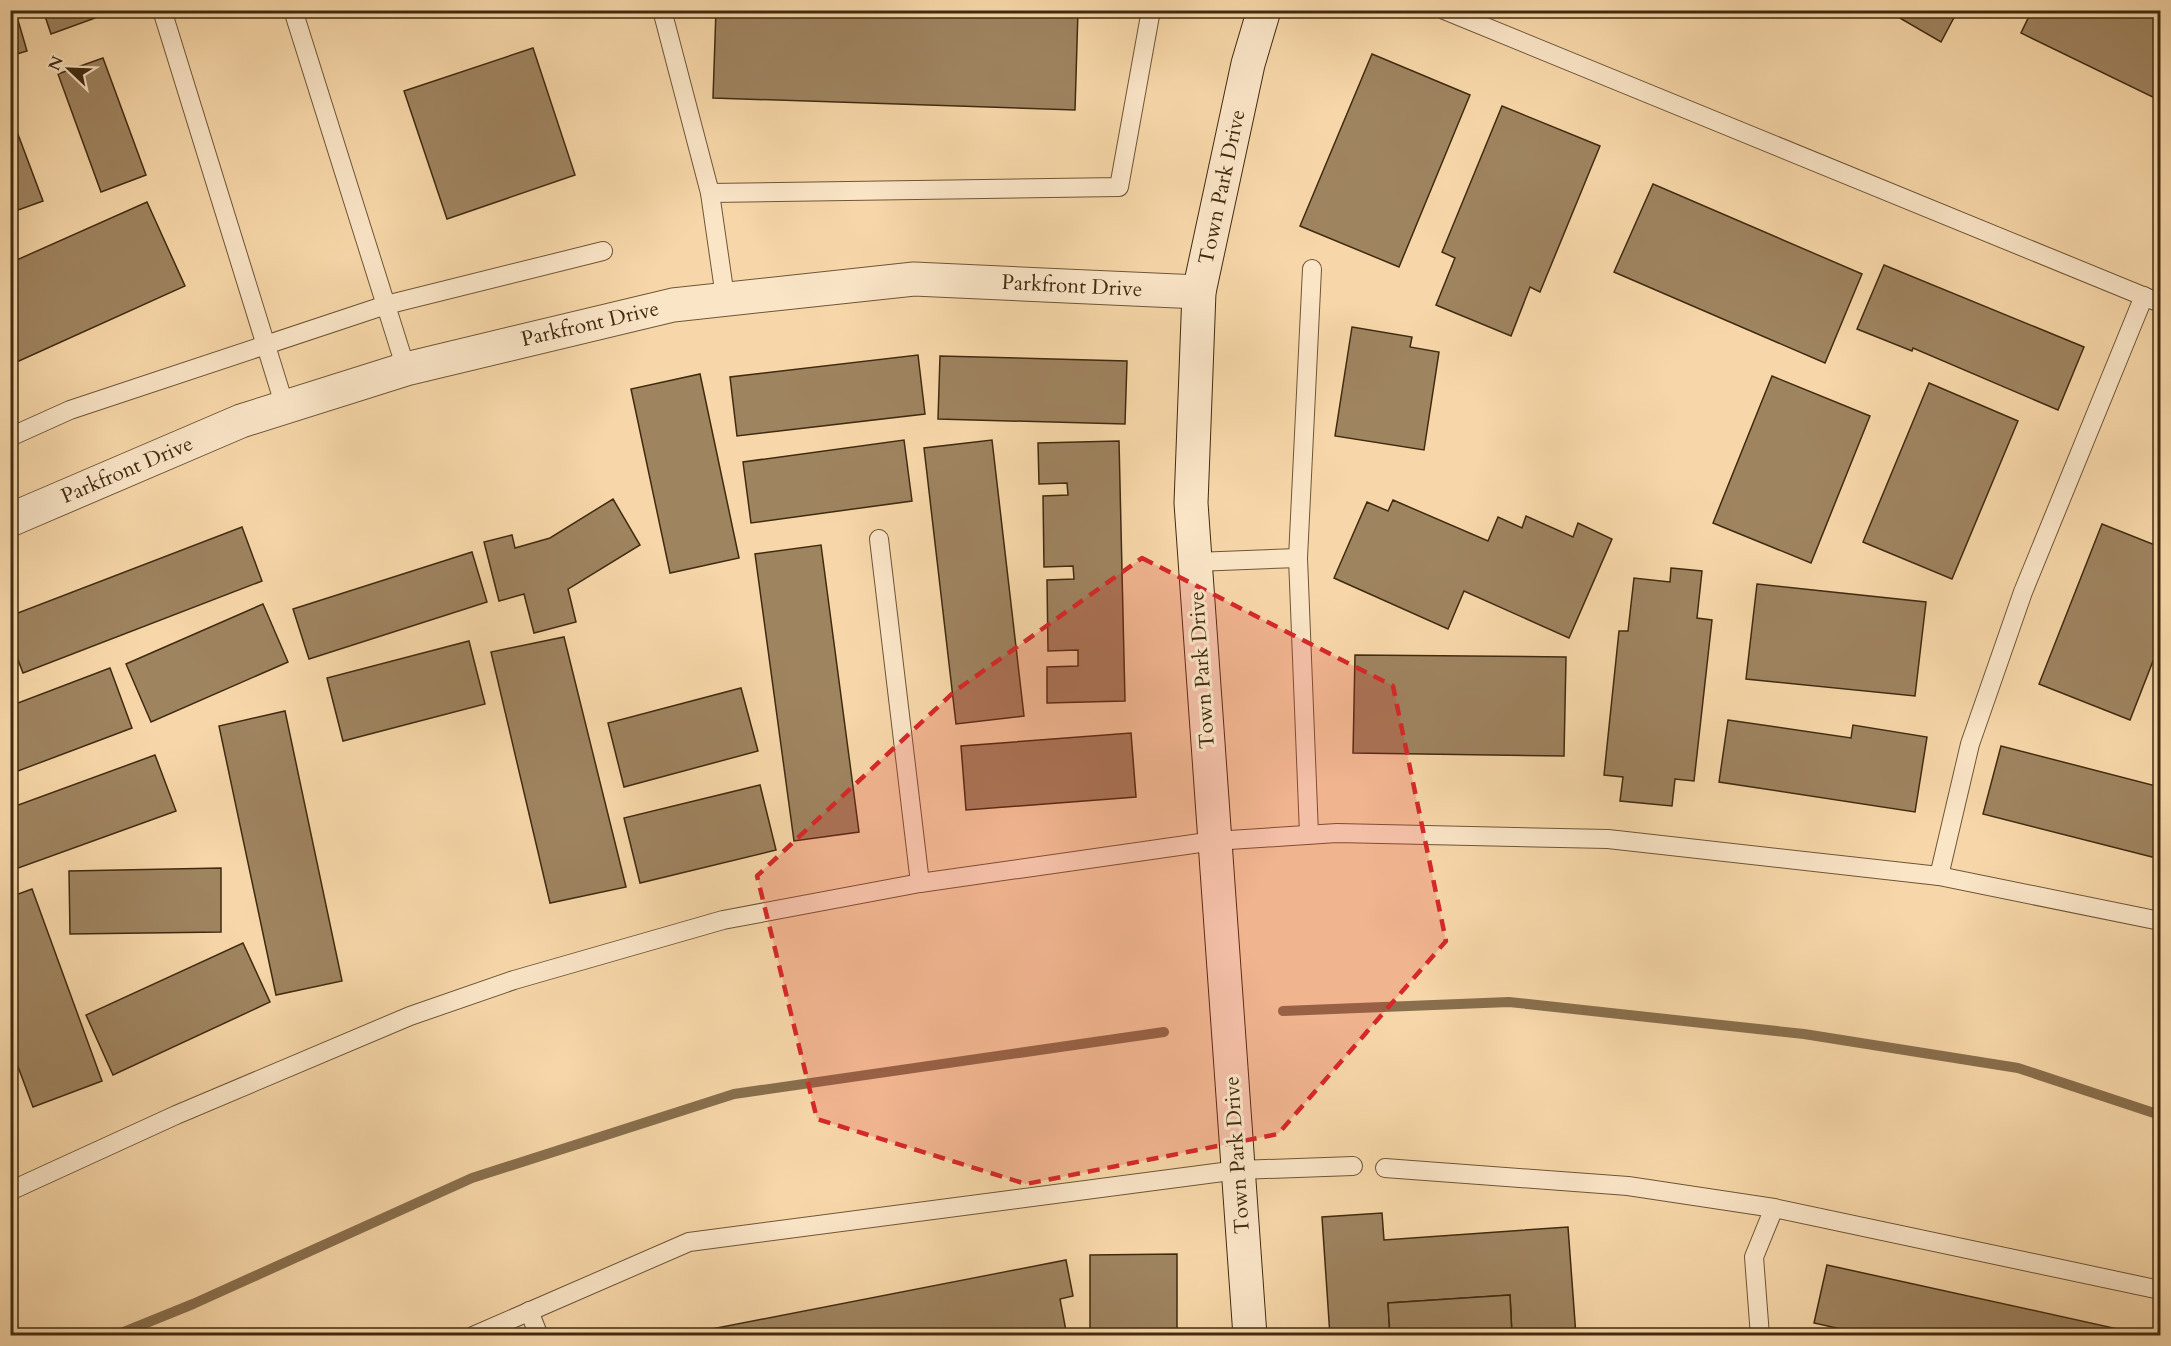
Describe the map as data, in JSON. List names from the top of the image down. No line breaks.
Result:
{"streets":{"street":["Town Park Drive","Parkfront Drive"]},"crossings":[["Town Park Drive","Parkfront Drive"]],"north":"top left"}
